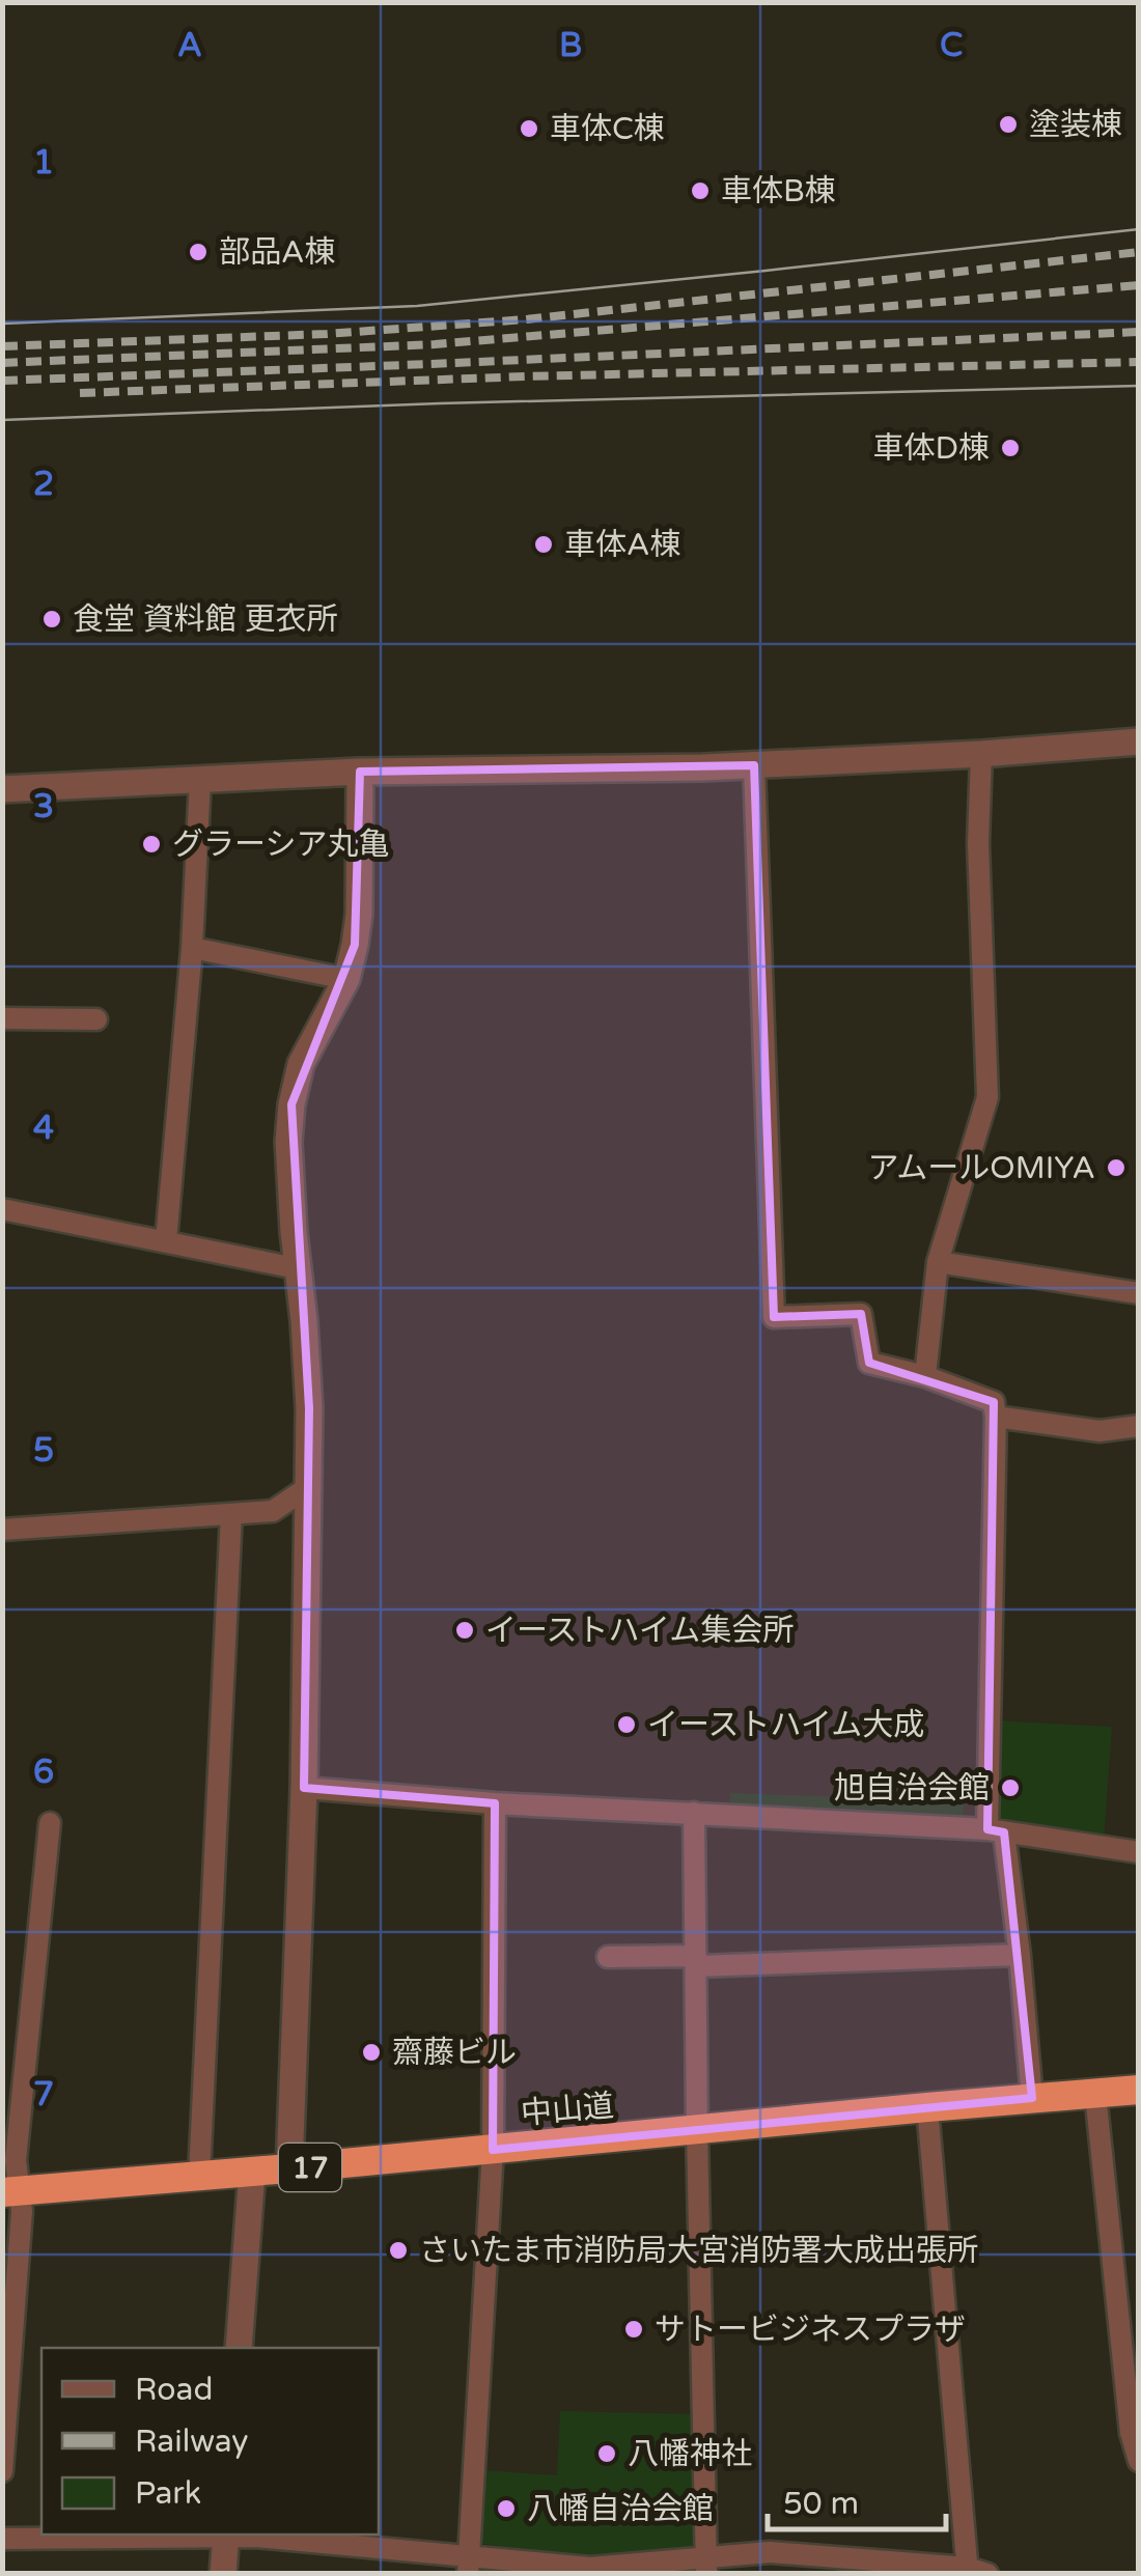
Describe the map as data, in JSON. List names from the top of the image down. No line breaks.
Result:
{"streets":{"highway":["中山道","17"]},"places":["塗装棟","車体C棟","車体B棟","部品A棟","車体D棟","車体A棟","食堂 資料館 更衣所","グラーシア丸亀","アムールOMIYA","イーストハイム集会所","イーストハイム大成","旭自治会館","齋藤ビル","さいたま市消防局大宮消防署大成出張所","サトービジネスプラザ","八幡神社","八幡自治会館"],"legend":["Road","Railway","Park"],"scale_bar":"50 m","grid":{"columns":["A","B","C"],"rows":["1","2","3","4","5","6","7"]}}
